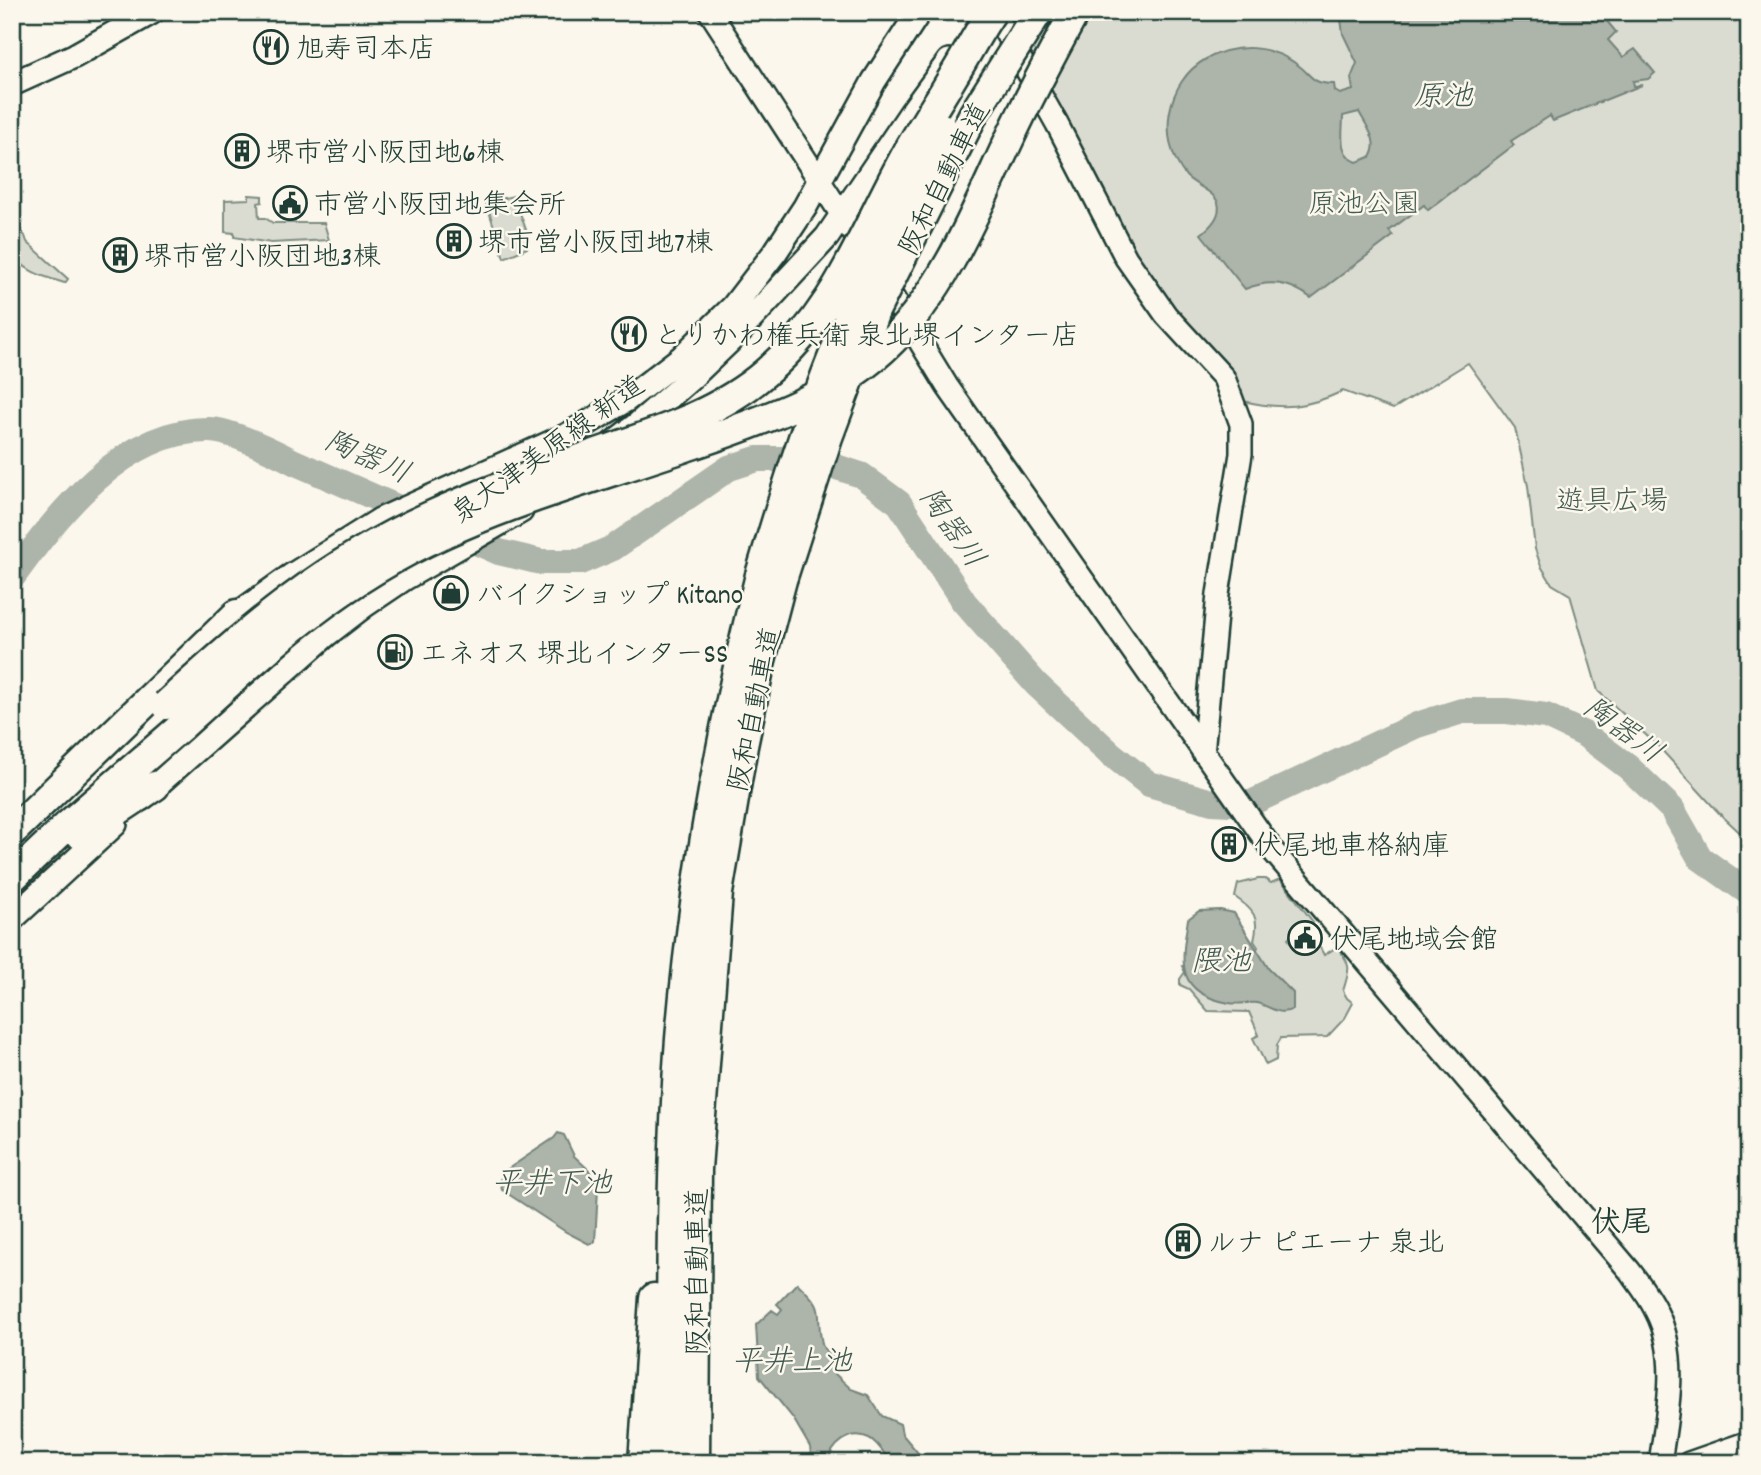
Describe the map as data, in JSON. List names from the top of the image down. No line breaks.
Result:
{"streets":{"highway":["阪和自動車道"],"main road":["泉大津美原線 新道"]},"districts":["伏尾"],"water":["原池","陶器川","隈池","平井下池","平井上池"],"parks":["原池公園","遊具広場"],"places":{"restaurant":["旭寿司本店","とりかわ権兵衛 泉北堺インター店"],"building":["堺市営小阪団地6棟","堺市営小阪団地7棟","堺市営小阪団地3棟","伏尾地車格納庫","ルナ ピエーナ 泉北"],"public building":["市営小阪団地集会所","伏尾地域会館"],"shop":["バイクショップ Kitano"],"fuel station":["エネオス 堺北インターSS"]}}
